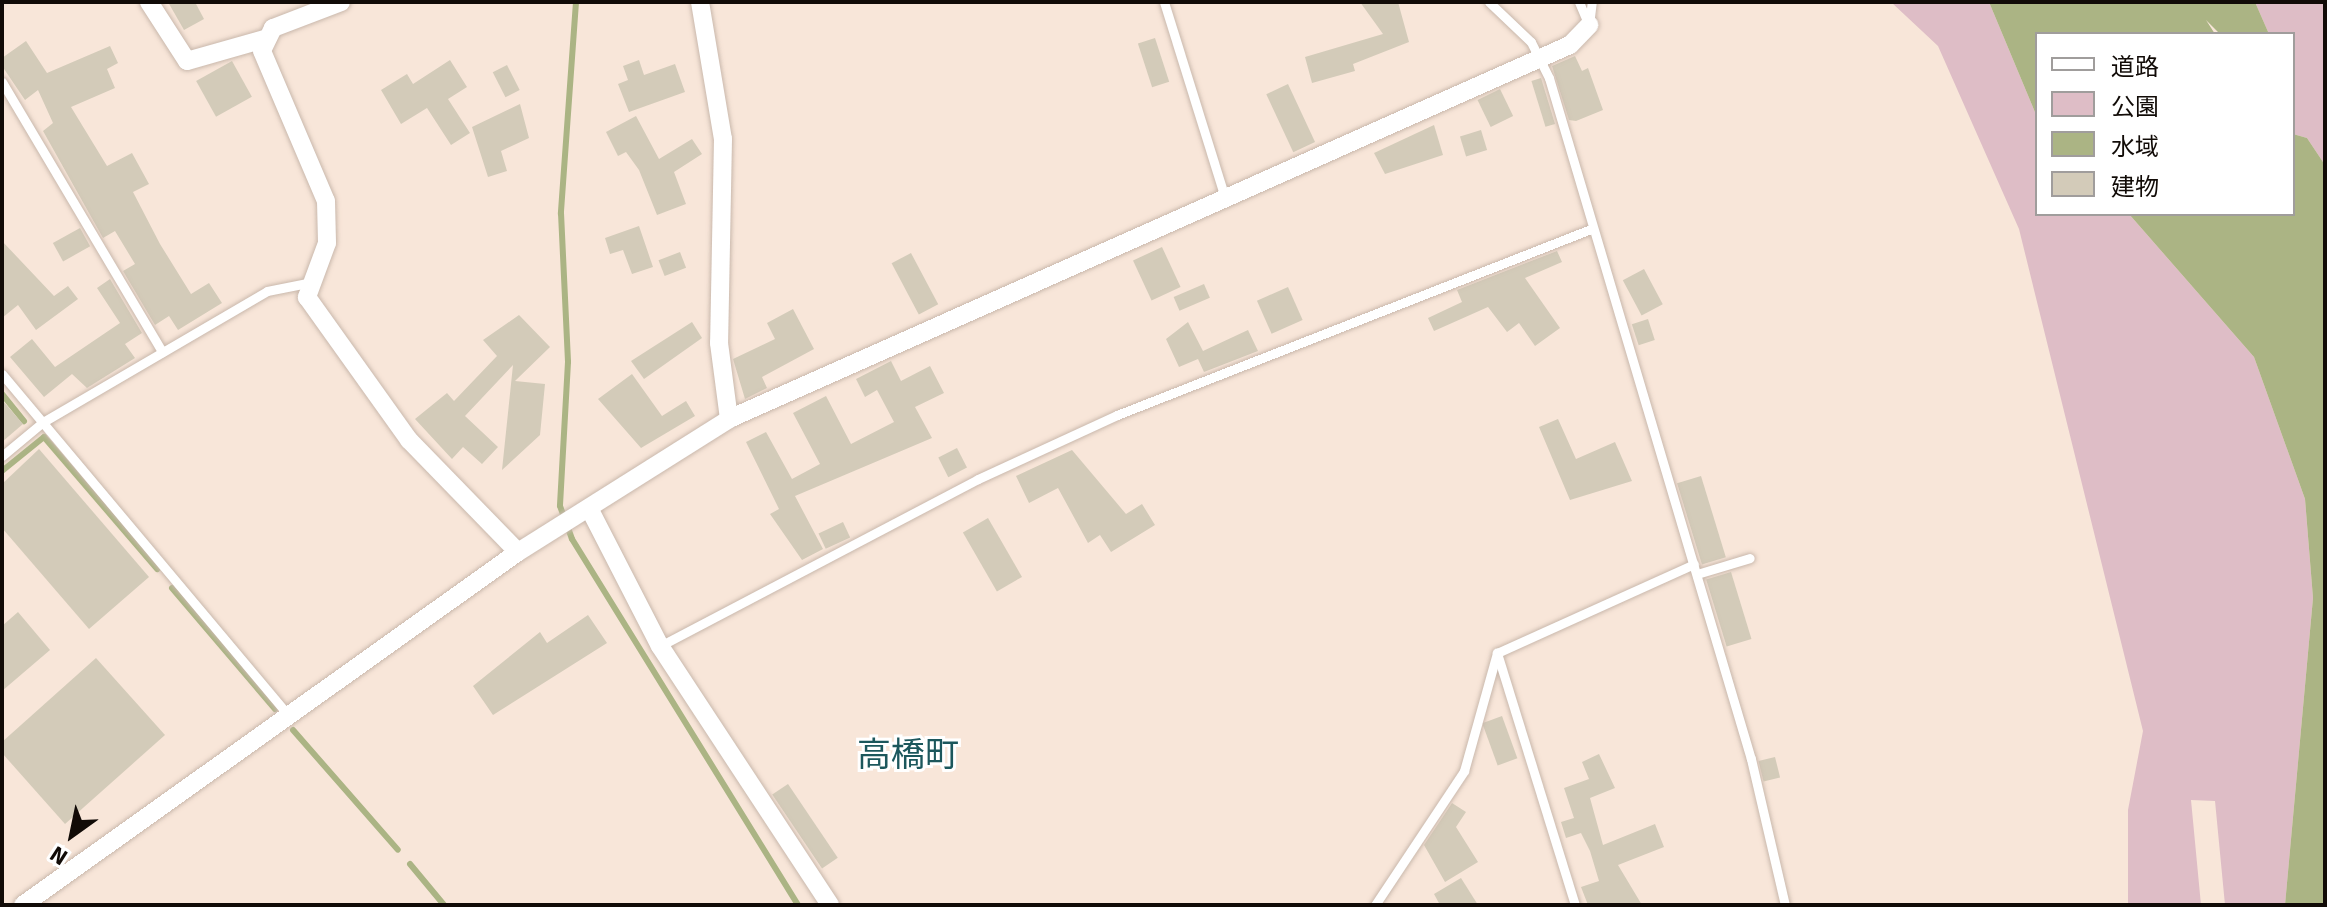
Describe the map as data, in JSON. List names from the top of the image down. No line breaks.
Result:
{"districts":["高橋町"],"legend":["道路","公園","水域","建物"],"north":"bottom left"}
